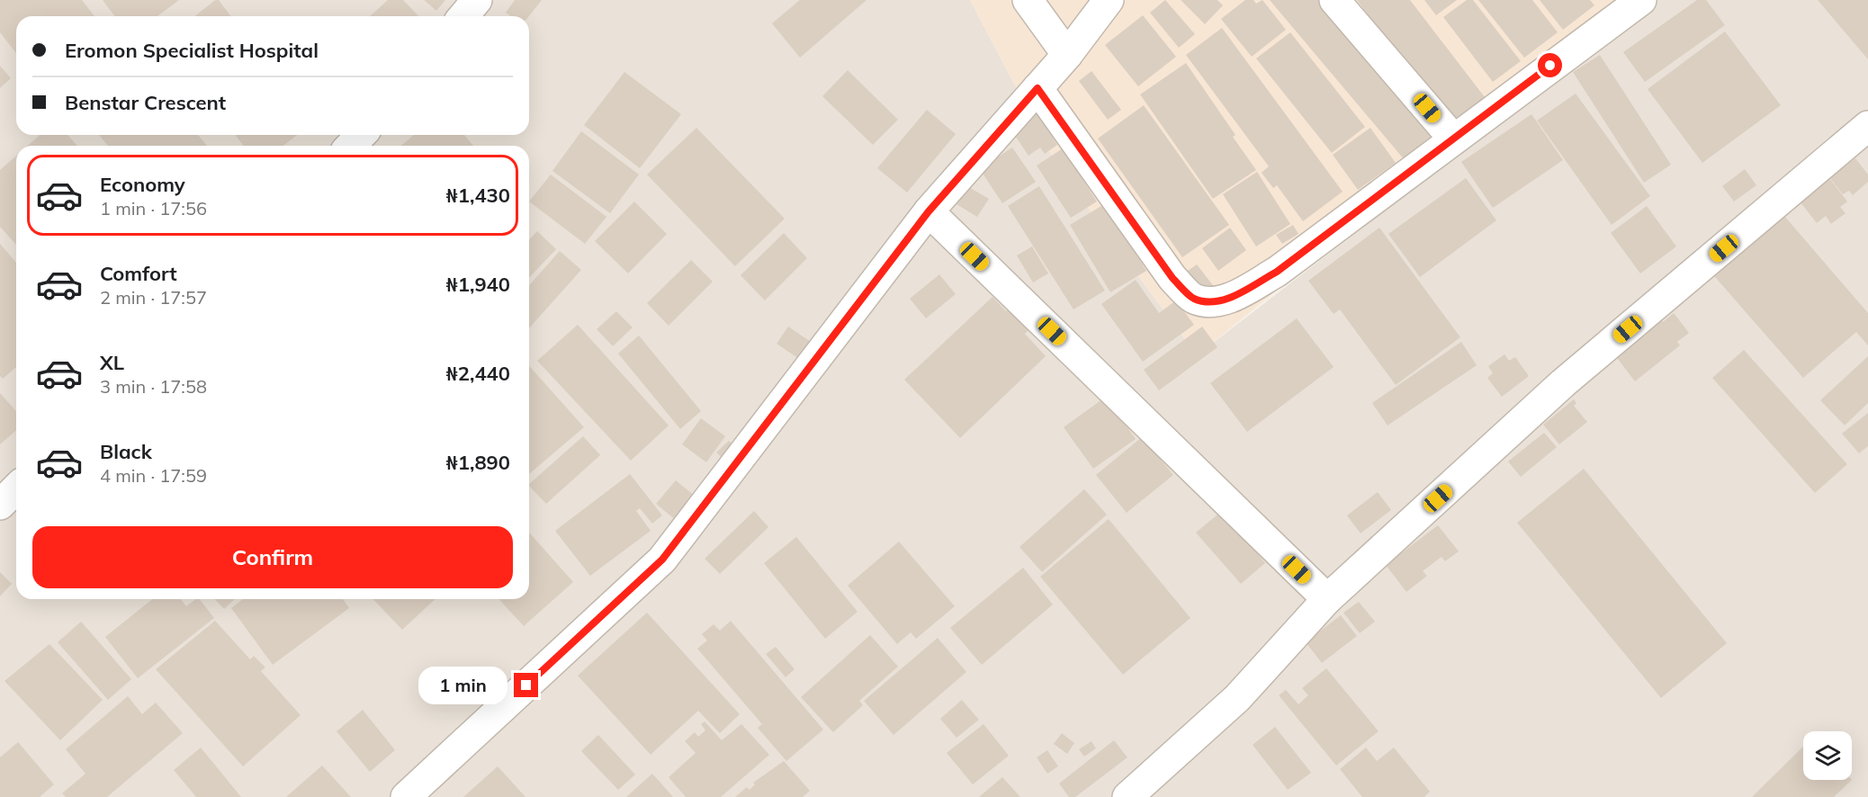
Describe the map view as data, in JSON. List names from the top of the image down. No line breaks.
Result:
{"page":{"banner":["Eromon Specialist Hospital","Benstar Crescent"],"list":[{"name":"Economy","note":"1 min · 17:56","value":"₦1,430"},{"name":"Comfort","note":"2 min · 17:57","value":"₦1,940"},{"name":"XL","note":"3 min · 17:58","value":"₦2,440"},{"name":"Black","note":"4 min · 17:59","value":"₦1,890"}],"buttons":"Confirm","bubble":"1 min"}}
